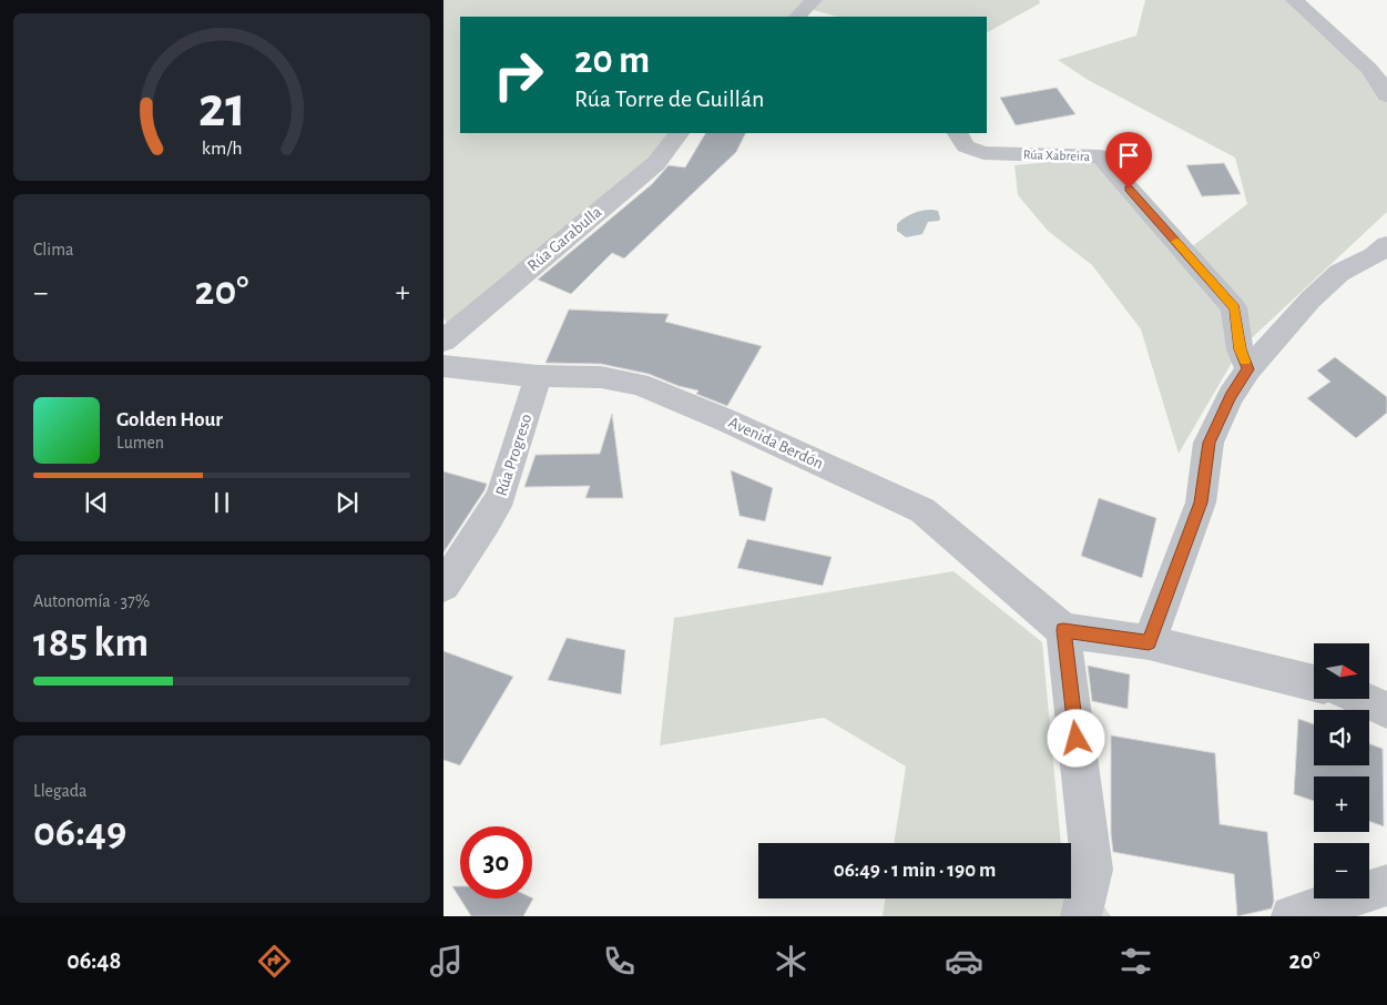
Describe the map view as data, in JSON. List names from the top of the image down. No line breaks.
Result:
{"streets":{"street":["Rúa Xabreira","Rúa Garabulla","Avenida Berdón","Rúa Progreso"]},"crossings":[["Avenida Berdón","Rúa Progreso"]],"north":"right","page":{"turn":["20 m","Rúa Torre de Guillán"],"tile":["Clima",["Autonomía · 37%","185 km"],["Llegada","06:49"]],"heat":["−","20°","+"],"song":["Golden Hour","Lumen"],"map_buttons":["+","−"],"limit":"30","trip":"06:49 · 1 min · 190 m","tabs":["06:48","20°"],"gauge":["21","km/h"]}}
